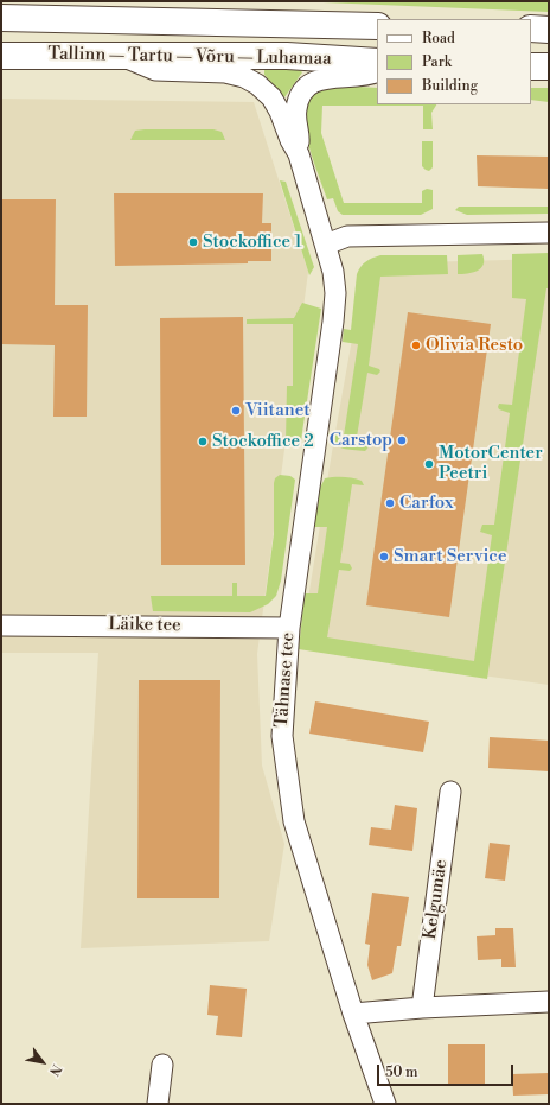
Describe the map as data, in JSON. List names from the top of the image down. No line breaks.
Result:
{"streets":{"highway":["Tallinn — Tartu — Võru — Luhamaa"],"street":["Läike tee","Tähnase tee","Kelgumäe"]},"crossings":[["Läike tee","Tähnase tee"]],"places":["Stockoffice 1","Olivia Resto","Viitanet","Carstop","Stockoffice 2","MotorCenter Peetri","Carfox","Smart Service"],"legend":["Road","Park","Building"],"scale_bar":"50 m","north":"bottom right"}
